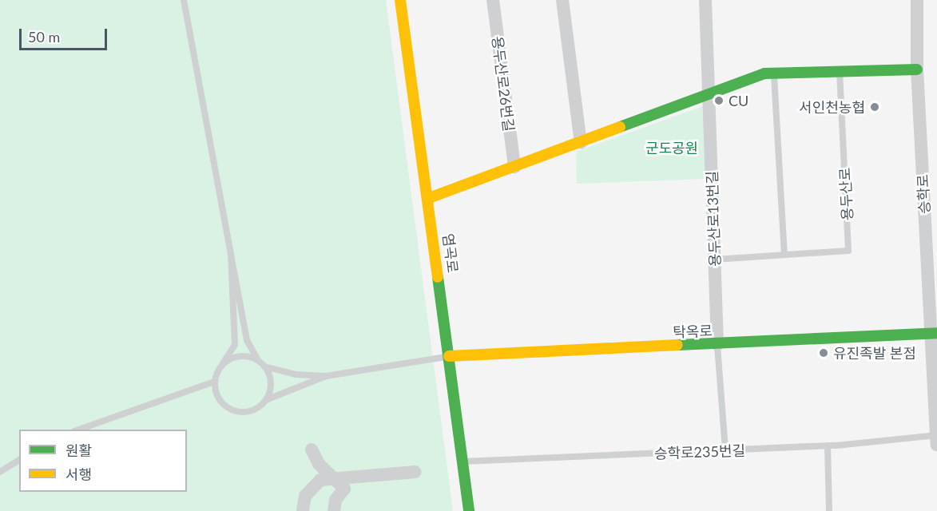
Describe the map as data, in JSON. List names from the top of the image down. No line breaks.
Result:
{"streets":{"street":["용두산로26번길","승학로","용두산로13번길","염곡로","탁옥로"],"lane":["용두산로","승학로235번길"]},"crossings":[["용두산로","용두산로13번길"],["승학로","탁옥로"],["승학로","승학로235번길"],["용두산로13번길","탁옥로"],["염곡로","탁옥로"],["염곡로","승학로235번길"]],"parks":["군도공원"],"places":["CU","서인천농협","유진족발 본점"],"legend":["원활","서행"],"scale_bar":"50 m"}
